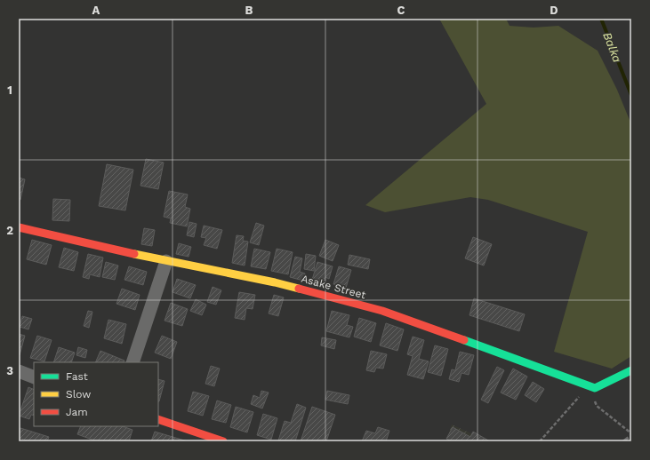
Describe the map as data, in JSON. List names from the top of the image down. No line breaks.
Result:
{"streets":{"street":["Asake Street"]},"water":["Balka"],"legend":["Fast","Slow","Jam"],"grid":{"columns":["A","B","C","D"],"rows":["1","2","3"]}}
